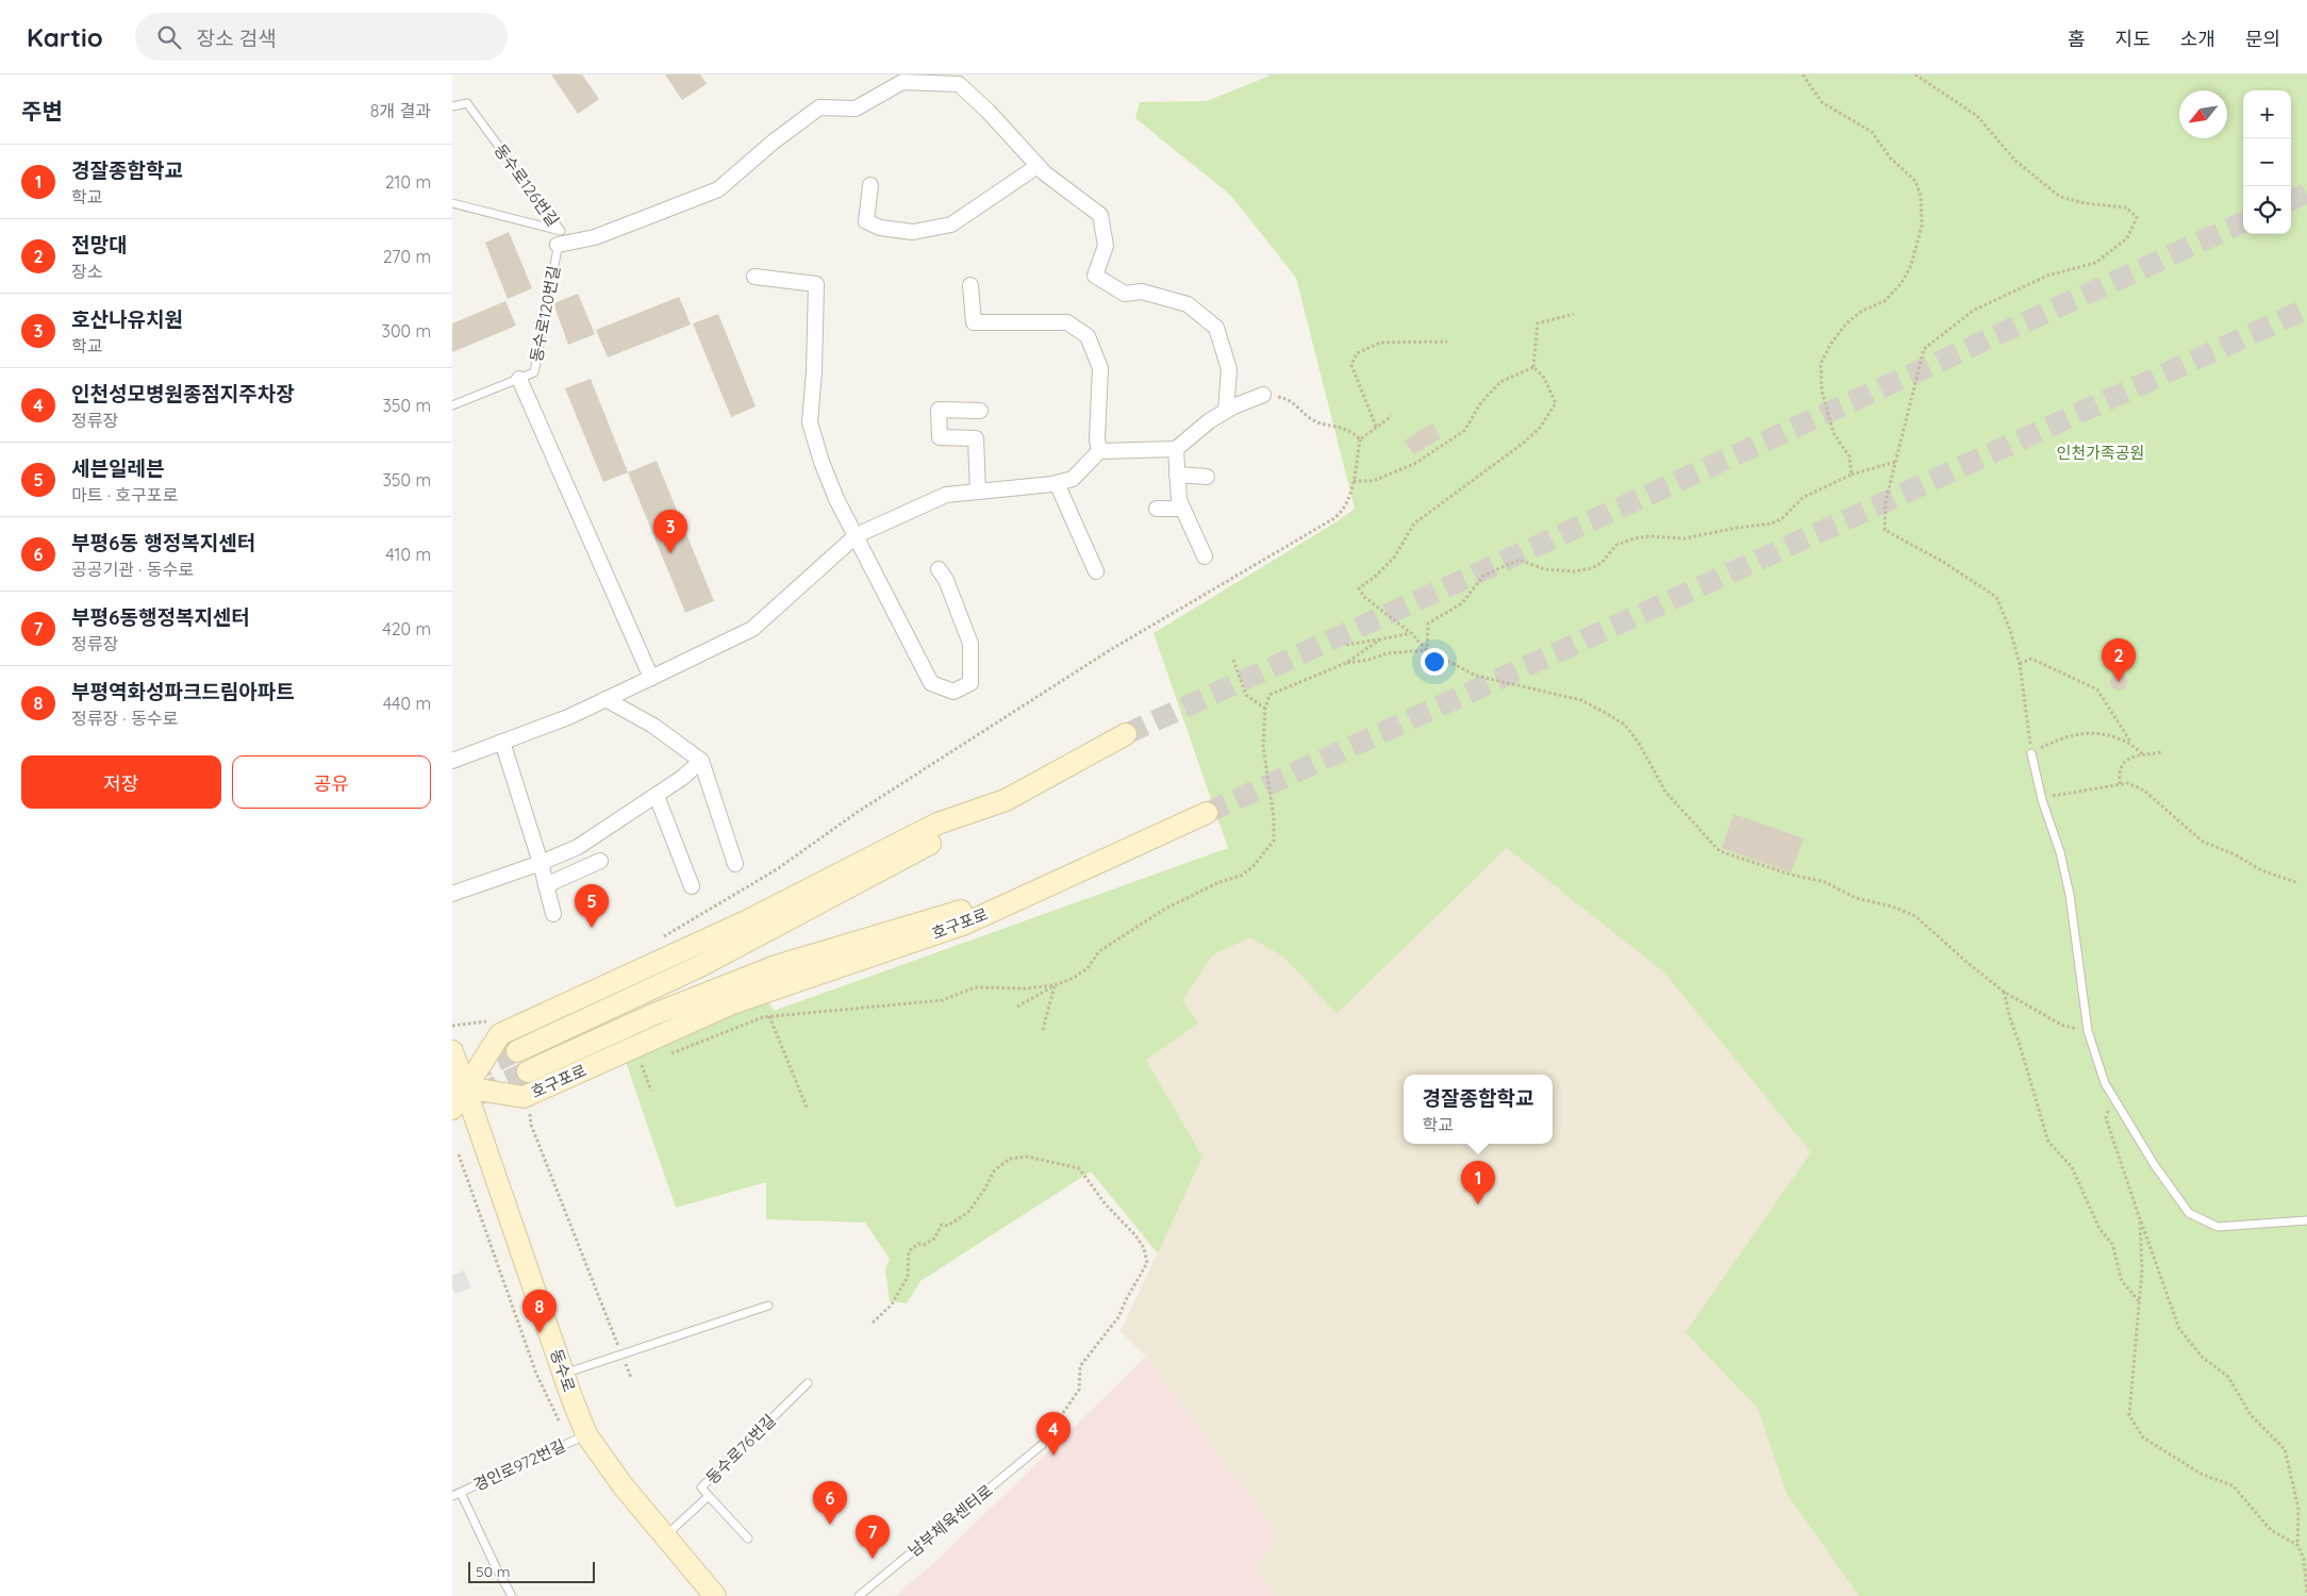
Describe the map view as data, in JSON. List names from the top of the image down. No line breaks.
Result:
{"streets":{"main road":["호구포로","동수로"],"lane":["동수로126번길","동수로120번길","동수로76번길","경인로972번길","남부체육센터로"]},"crossings":[["동수로126번길","동수로120번길"],["호구포로","동수로"],["동수로","동수로76번길"],["동수로","경인로972번길"]],"parks":["인천가족공원"],"scale_bar":"50 m","north":"bottom left","page":{"header":"Kartio","search":"장소 검색","nav":["홈","지도","소개","문의"],"heading":["주변","8개 결과"],"map_buttons":["+","−"],"list":[{"mark":"1","name":"경잘종합학교","note":"학교","value":"210 m"},{"mark":"2","name":"전망대","note":"장소","value":"270 m"},{"mark":"3","name":"호산나유치원","note":"학교","value":"300 m"},{"mark":"4","name":"인천성모병원종점지주차장","note":"정류장","value":"350 m"},{"mark":"5","name":"세븐일레븐","note":"마트 · 호구포로","value":"350 m"},{"mark":"6","name":"부평6동 행정복지센터","note":"공공기관 · 동수로","value":"410 m"},{"mark":"7","name":"부평6동행정복지센터","note":"정류장","value":"420 m"},{"mark":"8","name":"부평역화성파크드림아파트","note":"정류장 · 동수로","value":"440 m"}],"pins":["3","2","5","1","8","4","6","7"],"buttons":["저장","공유"],"popup":["경잘종합학교","학교"],"scale":"50 m"}}
